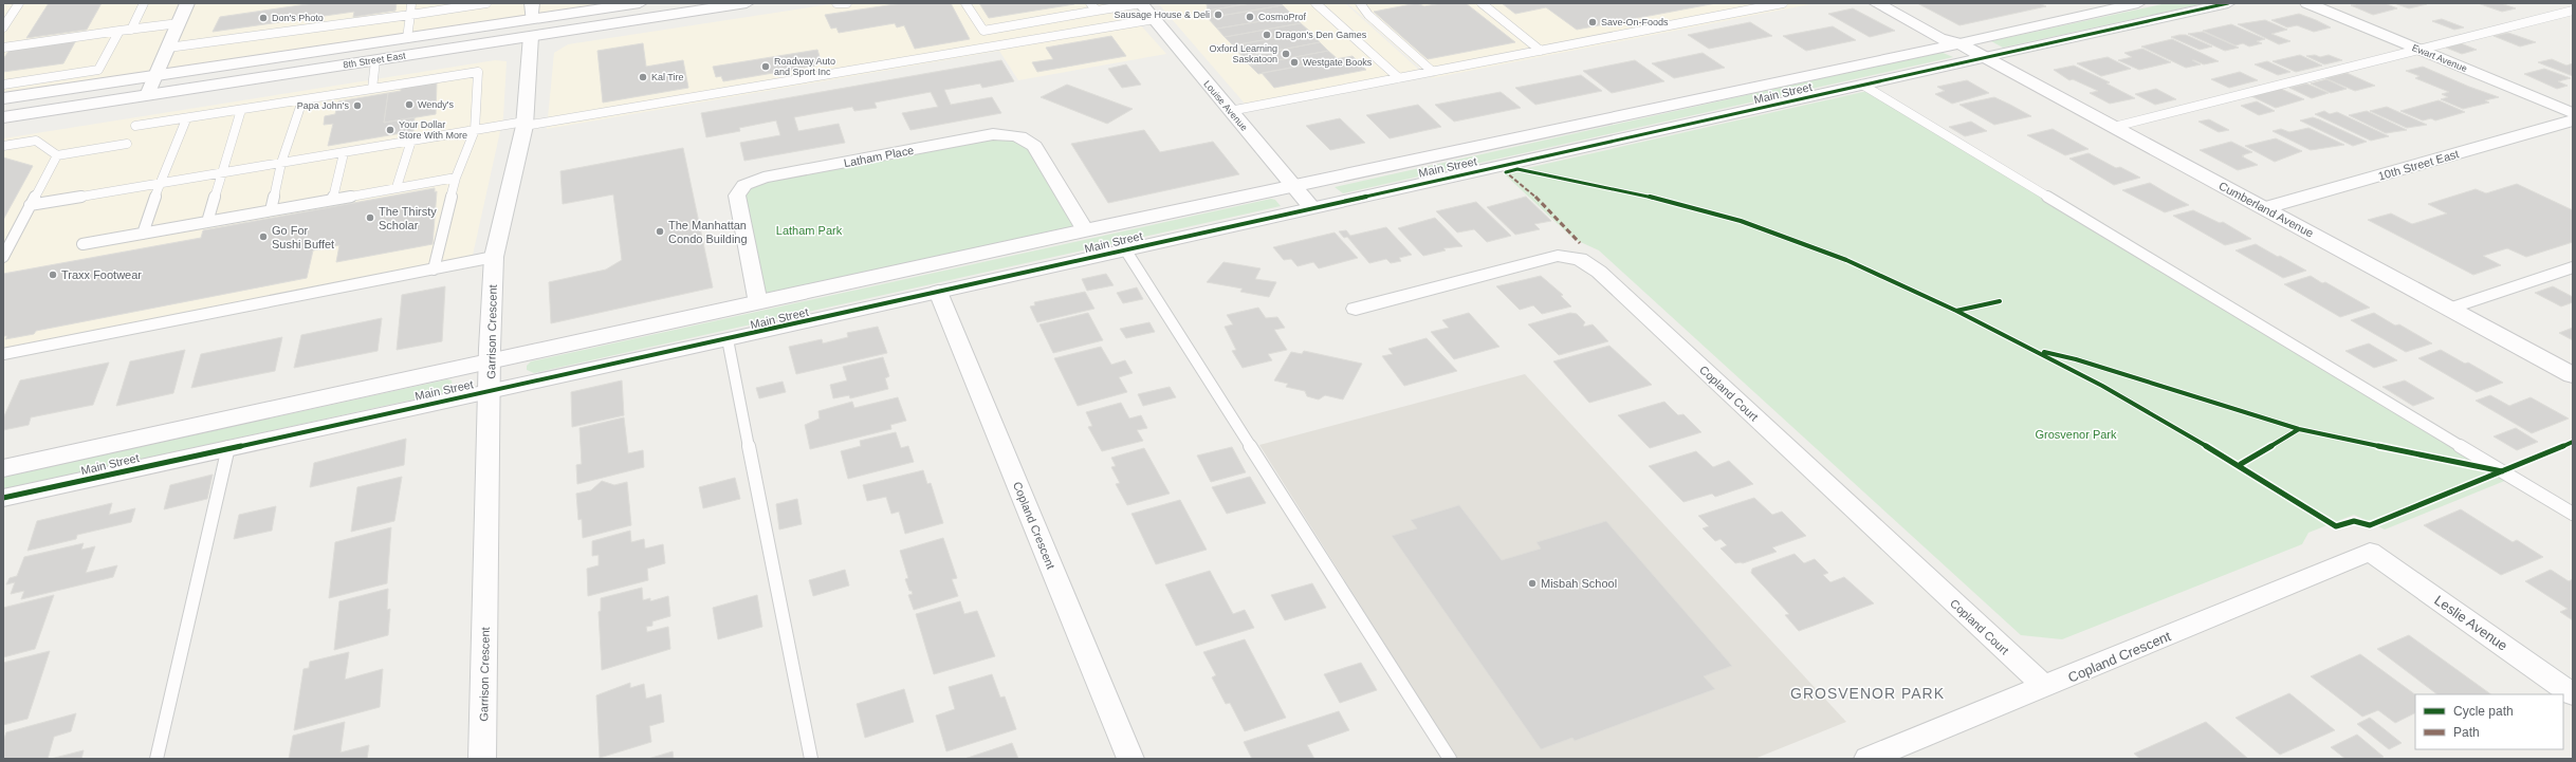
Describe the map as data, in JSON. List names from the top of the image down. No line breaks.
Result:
{"streets":{"street":["Ewart Avenue","8th Street East","Main Street","Louise Avenue","Latham Place","10th Street East","Cumberland Avenue","Garrison Crescent","Copland Court","Copland Crescent","Leslie Avenue"]},"crossings":[["8th Street East","Garrison Crescent"],["Main Street","Louise Avenue"],["Main Street","Latham Place"],["Main Street","Cumberland Avenue"],["Main Street","Garrison Crescent"],["Main Street","Copland Crescent"],["10th Street East","Cumberland Avenue"],["Copland Court","Copland Crescent"],["Copland Crescent","Leslie Avenue"]],"districts":["GROSVENOR PARK"],"parks":["Latham Park","Grosvenor Park"],"places":["Sausage House & Deli","CosmoProf","Don's Photo","Save-On-Foods","Dragon's Den Games","Oxford Learning Saskatoon","Westgate Books","Roadway Auto and Sport Inc","Kal Tire","Wendy's","Papa John's","Your Dollar Store With More","The Thirsty Scholar","The Manhattan Condo Building","Go For Sushi Buffet","Traxx Footwear","Misbah School"],"legend":["Cycle path","Path"]}
